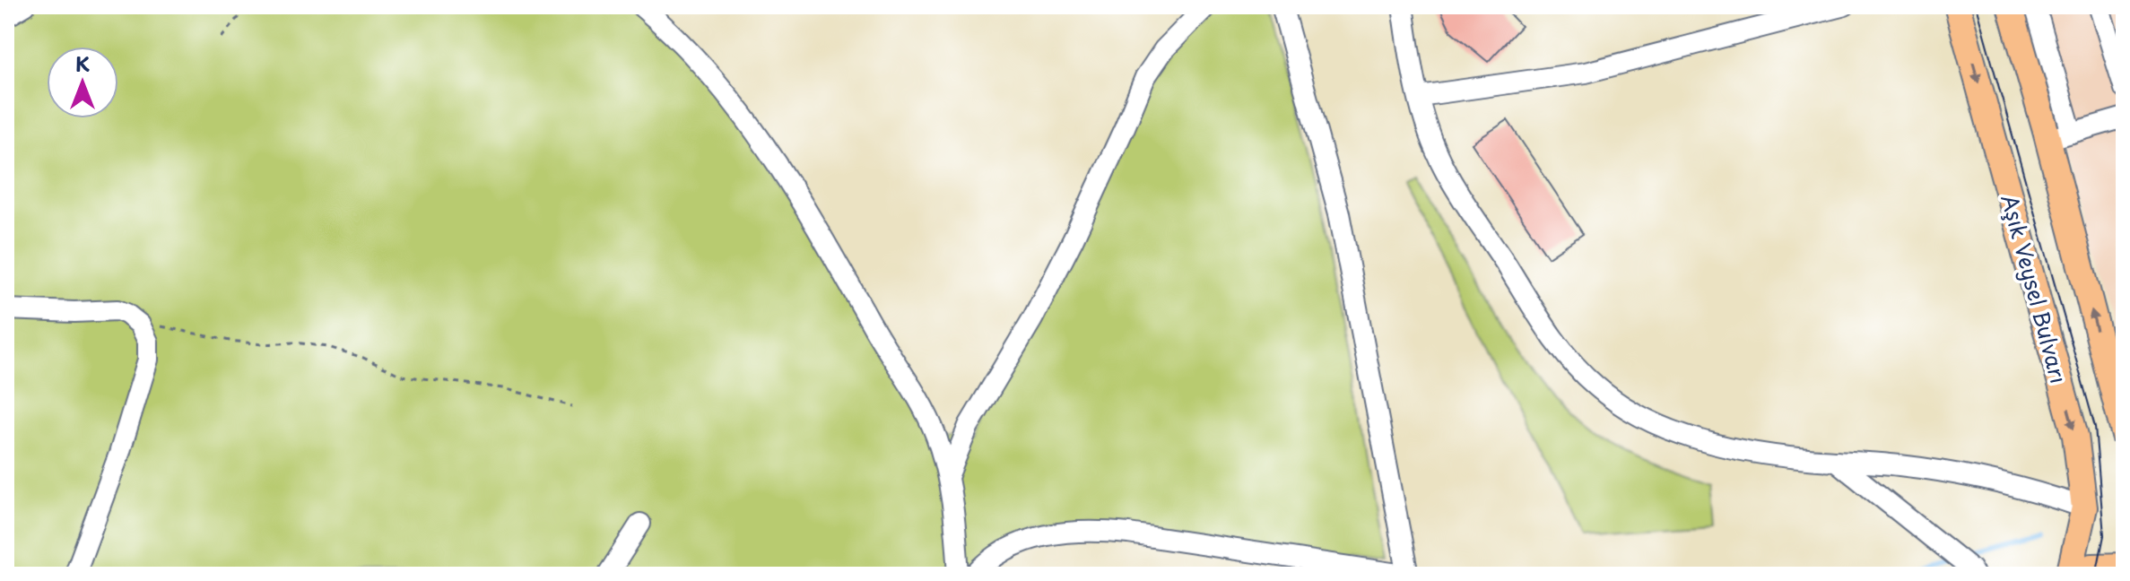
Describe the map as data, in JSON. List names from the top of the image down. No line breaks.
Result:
{"streets":{"main road":["Aşık Veysel Bulvarı"]},"north":"top"}
